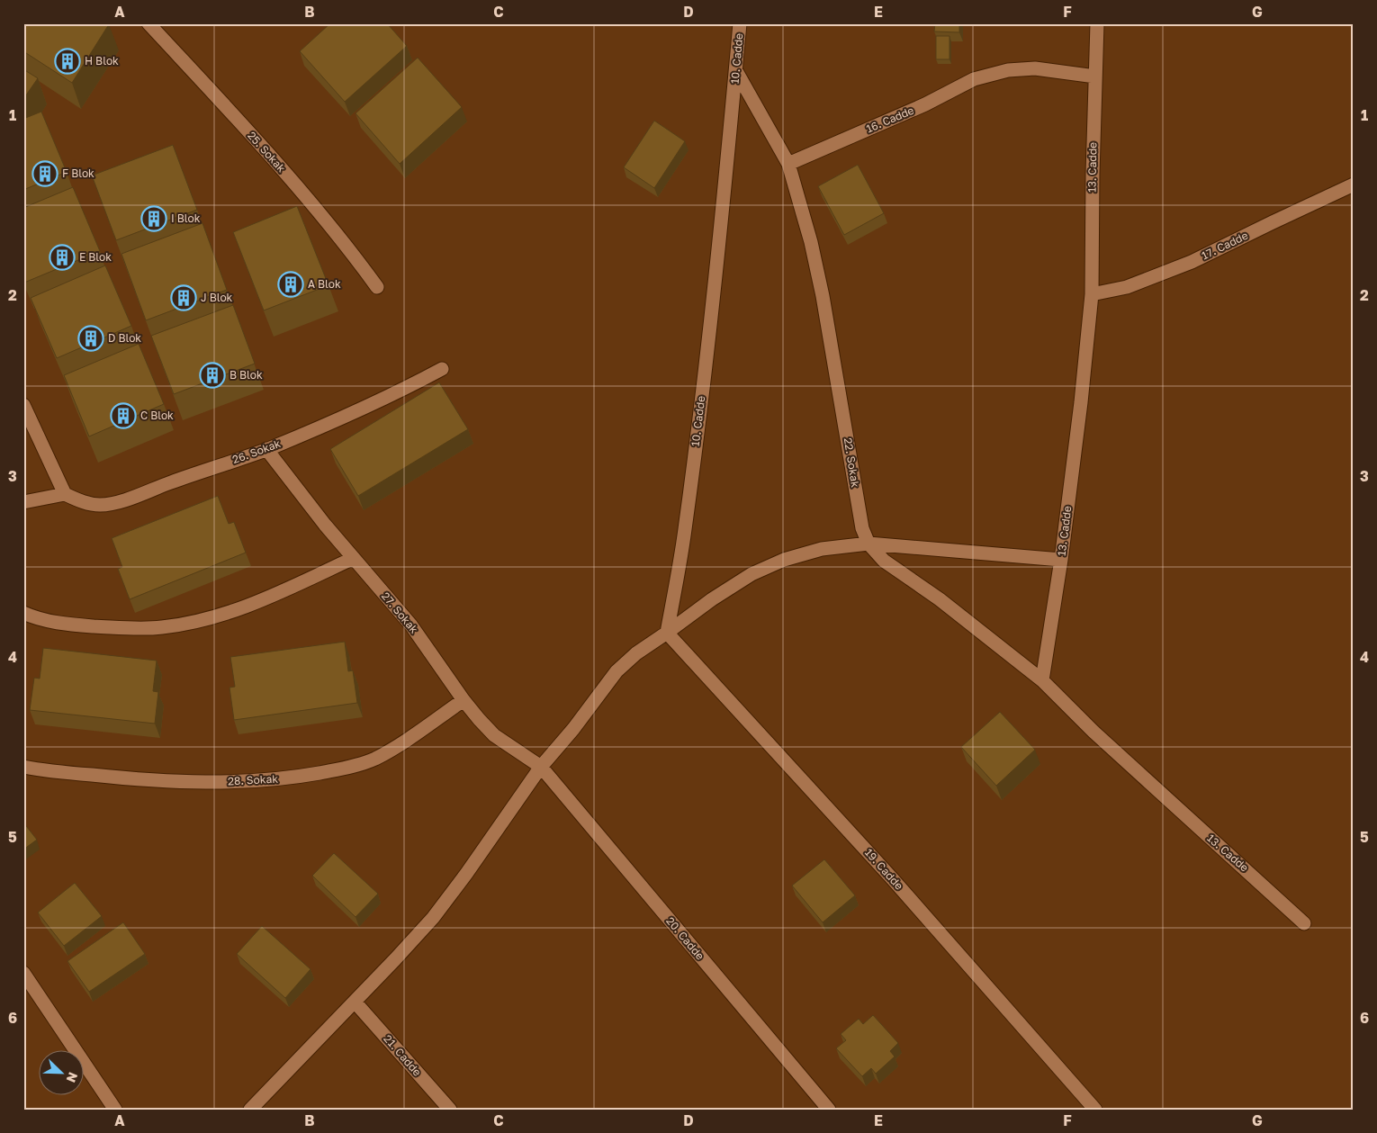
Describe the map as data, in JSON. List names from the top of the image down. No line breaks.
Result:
{"streets":{"street":["10. Cadde","16. Cadde","25. Sokak","13. Cadde","17. Cadde","26. Sokak","22. Sokak","27. Sokak","28. Sokak","19. Cadde","20. Cadde","21. Cadde"]},"crossings":[["10. Cadde","19. Cadde"],["16. Cadde","13. Cadde"],["16. Cadde","22. Sokak"],["13. Cadde","17. Cadde"],["13. Cadde","22. Sokak"],["26. Sokak","27. Sokak"],["27. Sokak","28. Sokak"],["27. Sokak","20. Cadde"]],"places":{"building":["H Blok","F Blok","I Blok","E Blok","A Blok","J Blok","D Blok","B Blok","C Blok"]},"north":"bottom right","grid":{"columns":["A","B","C","D","E","F","G"],"rows":["1","2","3","4","5","6"]}}
